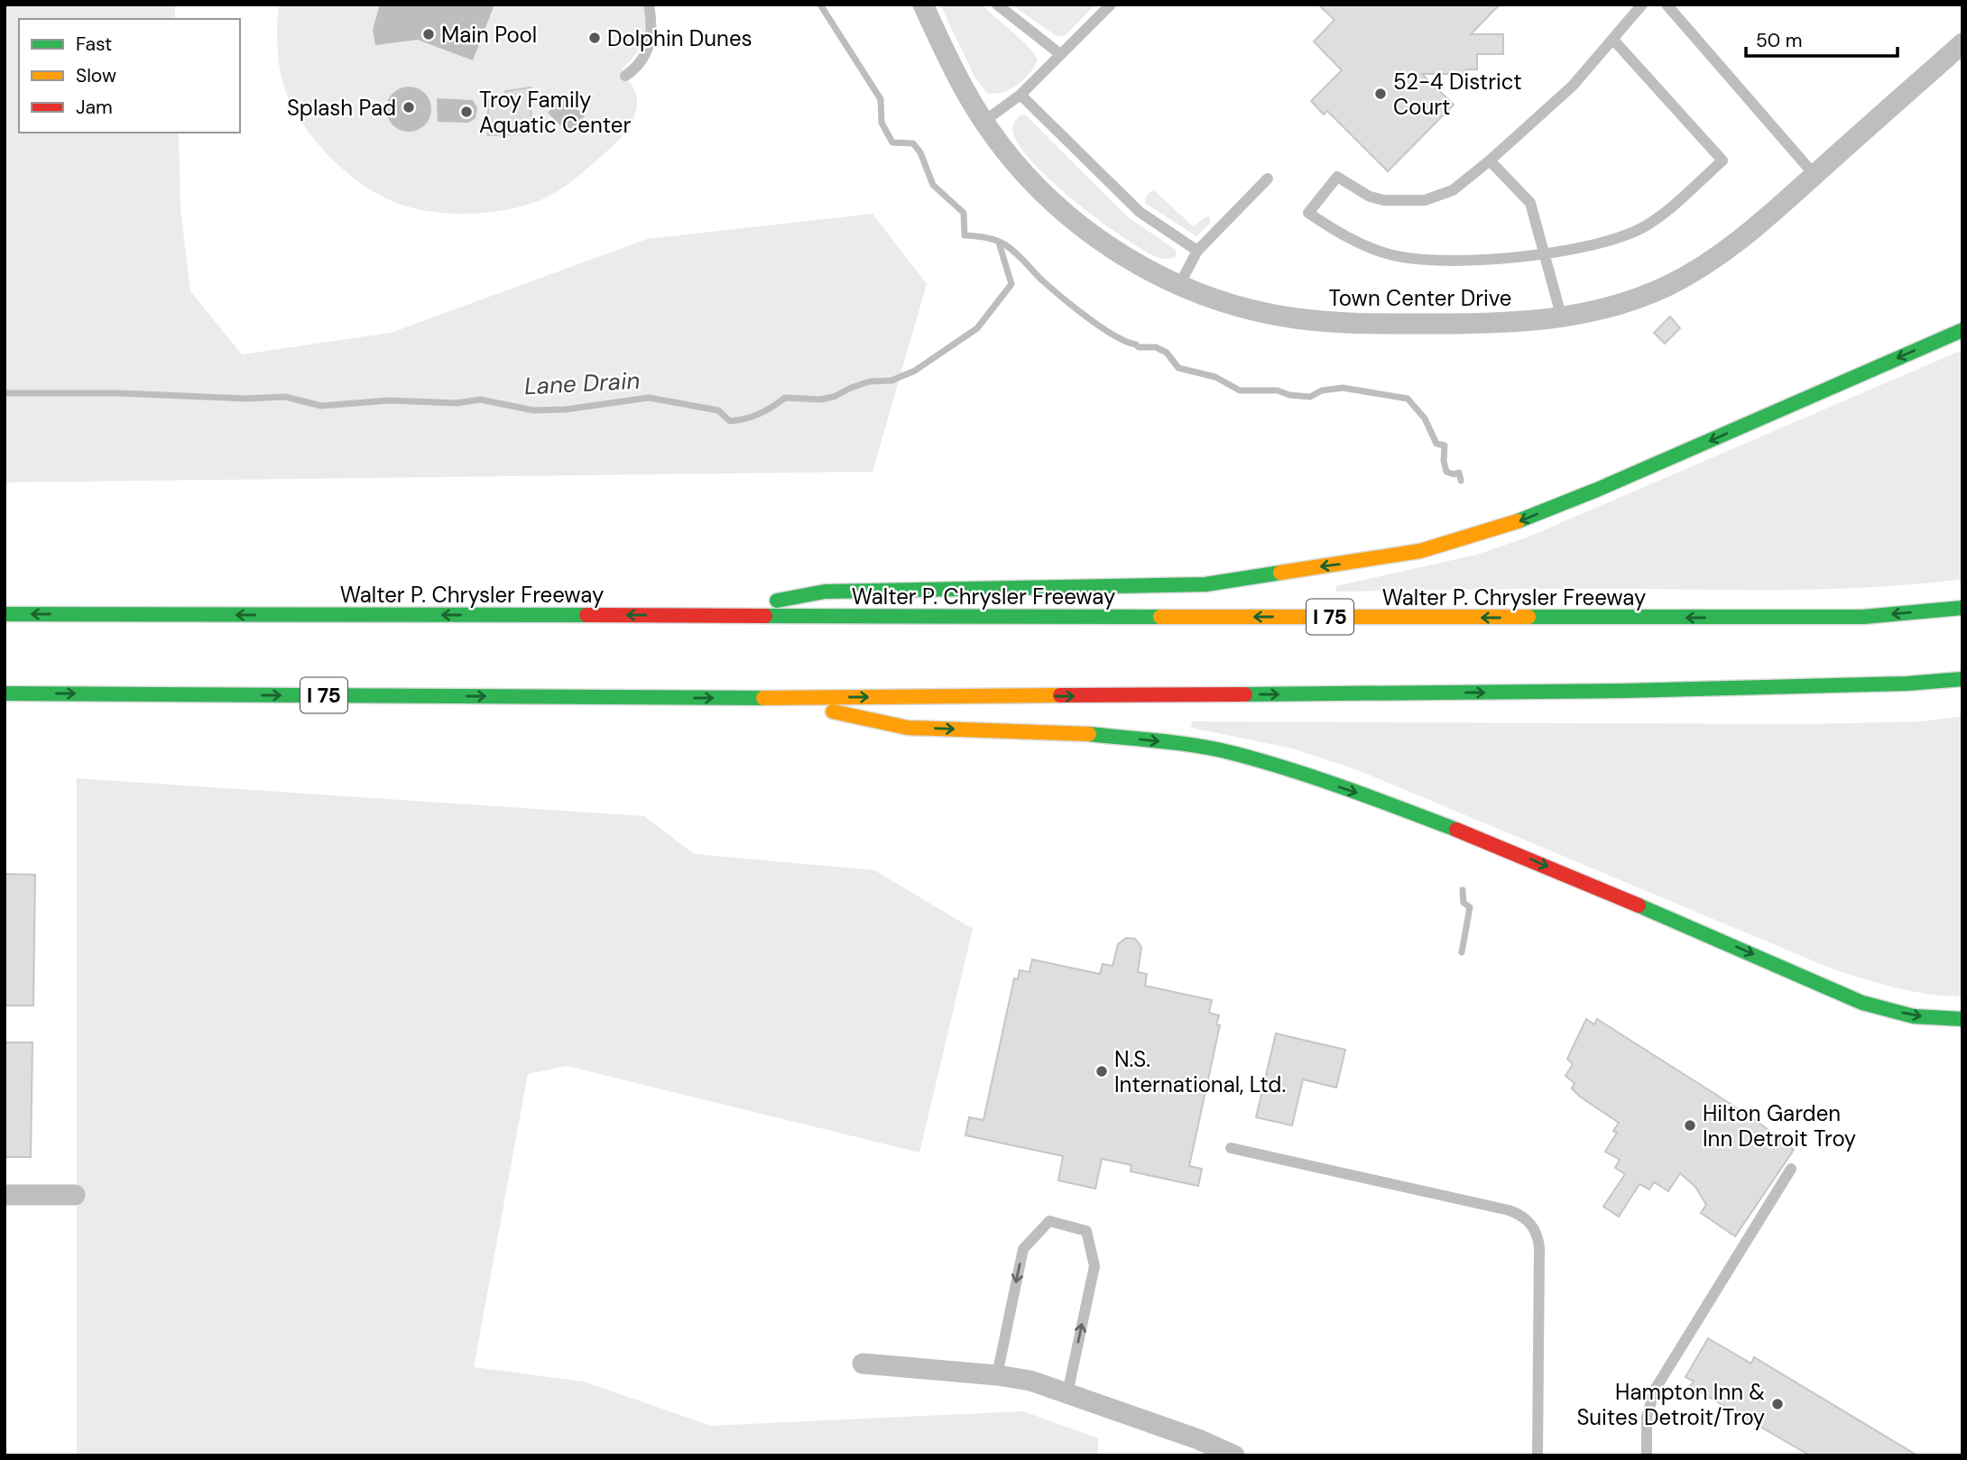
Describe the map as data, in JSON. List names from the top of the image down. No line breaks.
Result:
{"streets":{"highway":["Walter P. Chrysler Freeway","I 75"],"street":["Town Center Drive"]},"water":["Lane Drain"],"places":["Main Pool","Dolphin Dunes","52-4 District Court","Splash Pad","Troy Family Aquatic Center","N.S. International, Ltd.","Hilton Garden Inn Detroit Troy","Hampton Inn & Suites Detroit/Troy"],"legend":["Fast","Slow","Jam"],"scale_bar":"50 m"}
